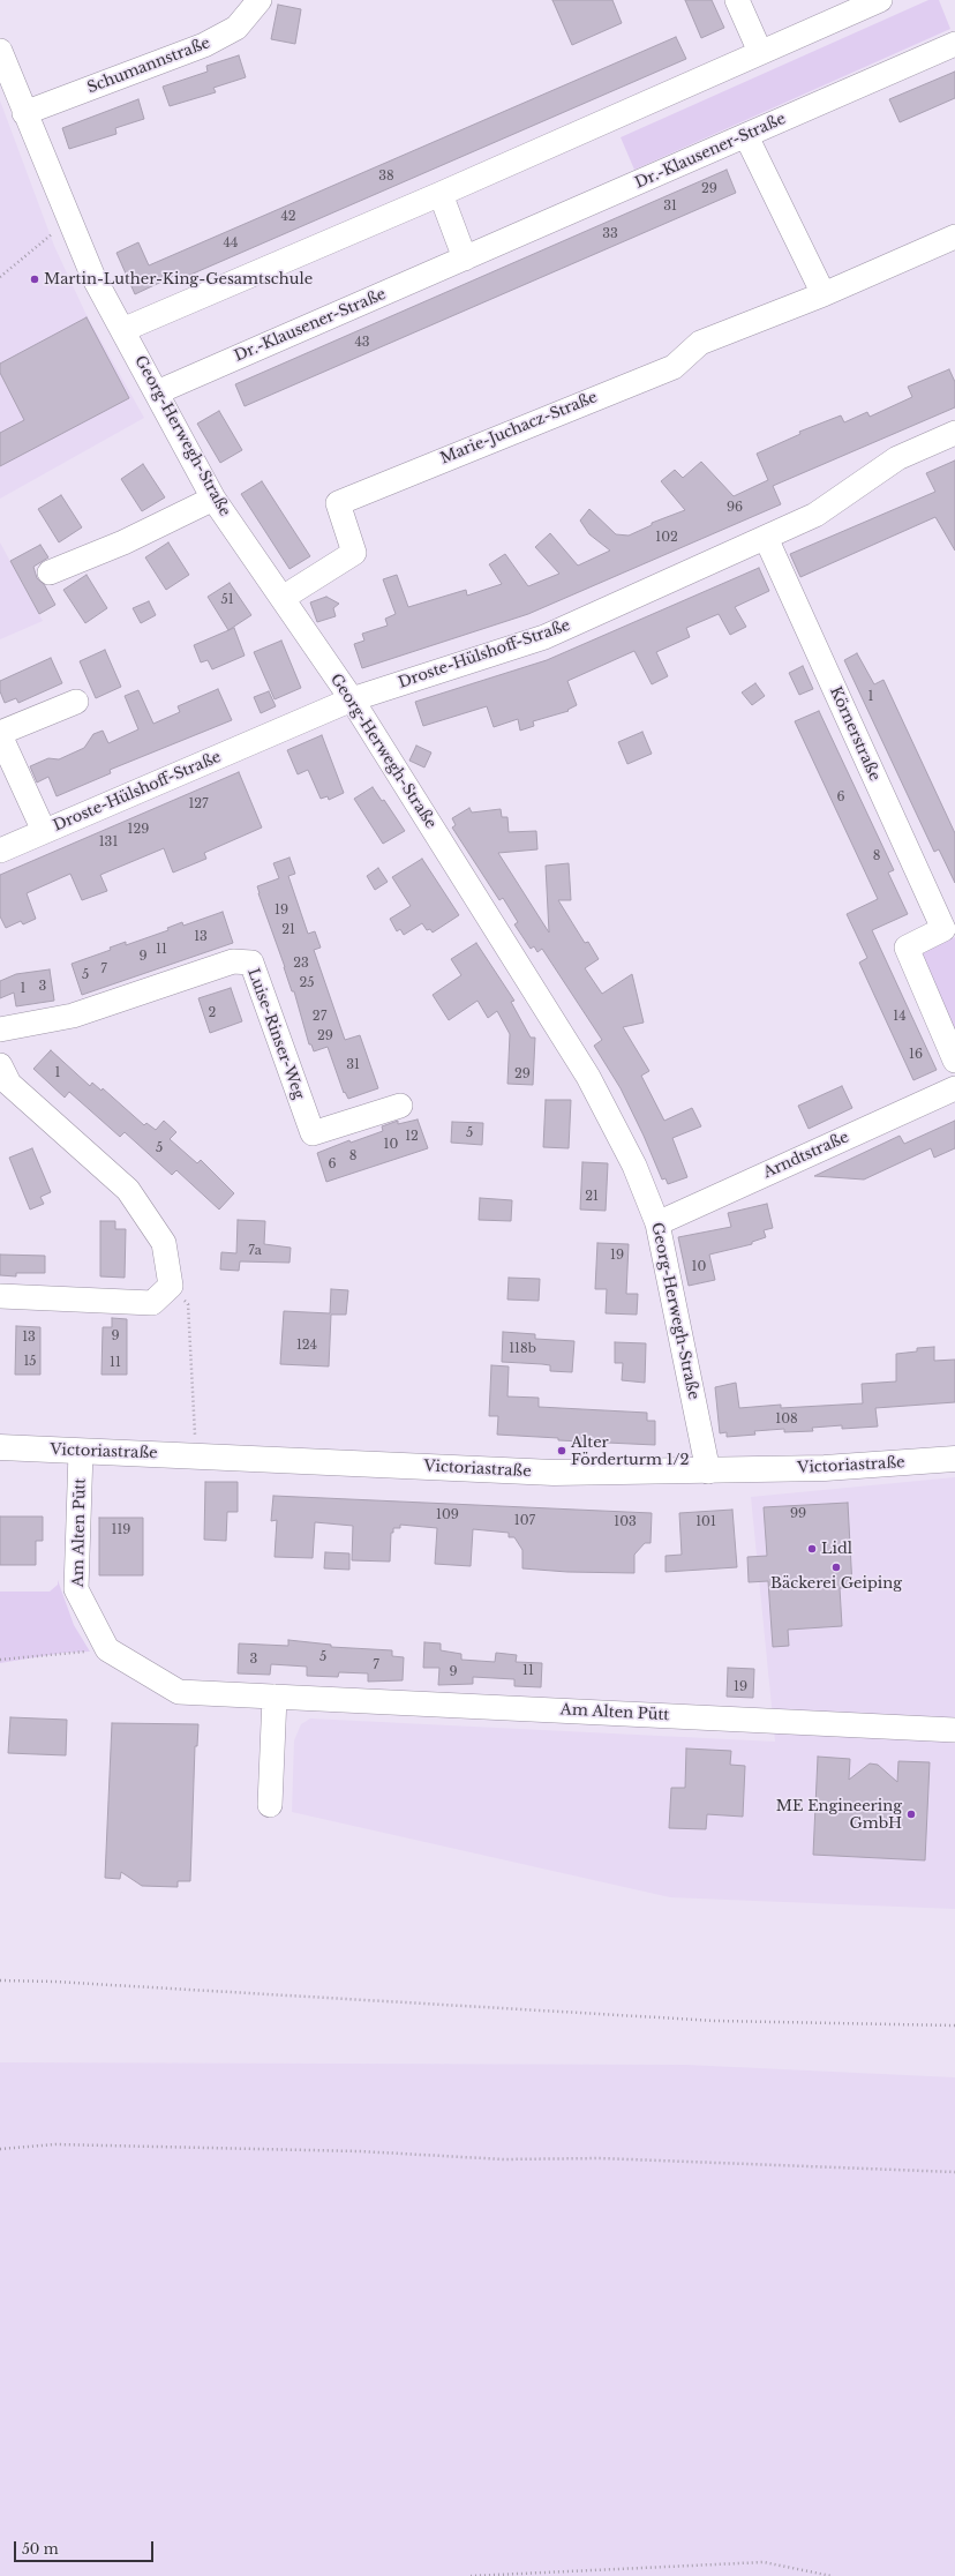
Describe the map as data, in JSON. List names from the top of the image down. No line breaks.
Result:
{"streets":{"main road":["Victoriastraße"],"street":["Schumannstraße","Dr.-Klausener-Straße","Marie-Juchacz-Straße","Georg-Herwegh-Straße","Droste-Hülshoff-Straße","Körnerstraße","Luise-Rinser-Weg","Arndtstraße","Am Alten Pütt"]},"crossings":[["Schumannstraße","Georg-Herwegh-Straße"],["Dr.-Klausener-Straße","Georg-Herwegh-Straße"],["Marie-Juchacz-Straße","Georg-Herwegh-Straße"],["Georg-Herwegh-Straße","Droste-Hülshoff-Straße"],["Georg-Herwegh-Straße","Arndtstraße"],["Georg-Herwegh-Straße","Victoriastraße"],["Droste-Hülshoff-Straße","Körnerstraße"],["Victoriastraße","Am Alten Pütt"]],"places":["Martin-Luther-King-Gesamtschule","Alter Förderturm 1/2","Lidl","Bäckerei Geiping","ME Engineering GmbH"],"house_numbers":["38","29","31","42","33","44","43","96","102","51","1","6","127","129","131","8","19","21","13","11","9","23","7","5","25","3","1","2","27","14","29","16","31","1","29","5","12","10","5","8","6","21","7a","19","10","9","13","124","118b","15","11","108","99","109","107","103","101","119","5","3","7","11","9","19"],"scale_bar":"50 m"}
